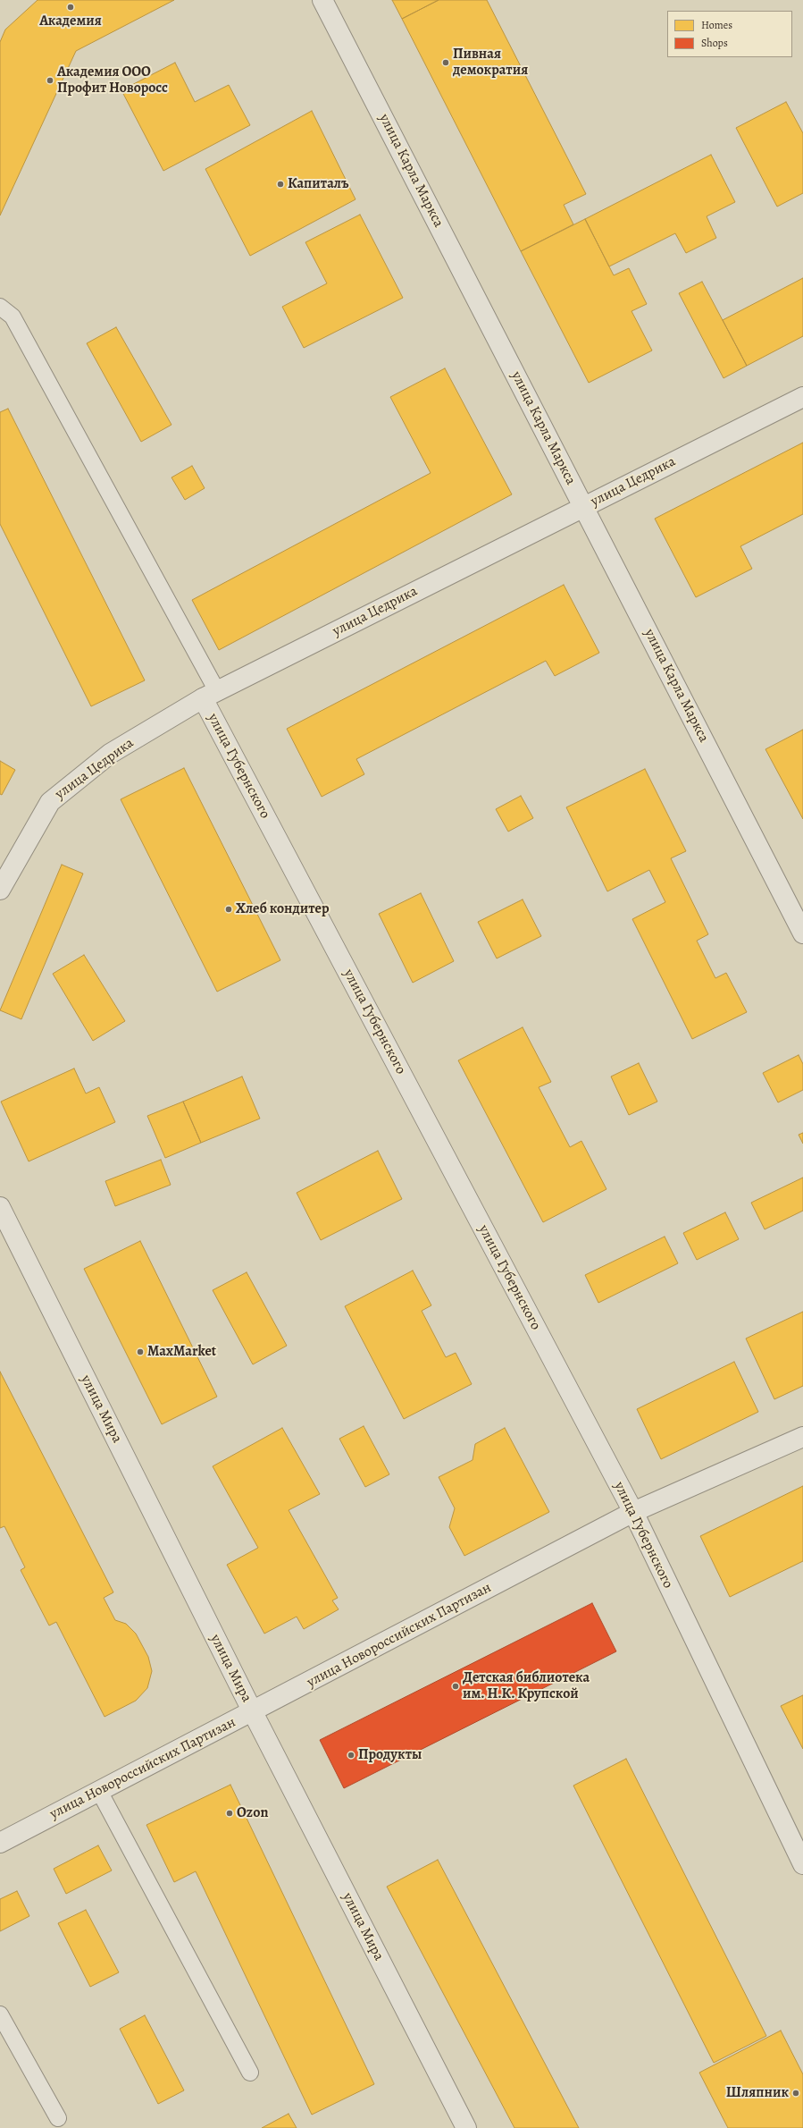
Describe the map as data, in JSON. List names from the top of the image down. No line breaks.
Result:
{"streets":{"street":["улица Карла Маркса","улица Цедрика","улица Губернского","улица Мира","улица Новороссийских Партизан"]},"crossings":[["улица Карла Маркса","улица Цедрика"],["улица Цедрика","улица Губернского"],["улица Губернского","улица Новороссийских Партизан"],["улица Мира","улица Новороссийских Партизан"]],"places":["Академия","Пивная демократия","Академия ООО Профит Новоросс","Капиталъ","Хлеб кондитер","MaxMarket","Детская библиотека им. Н.К. Крупской","Продукты","Ozon","Шляпник"],"legend":["Homes","Shops"]}
